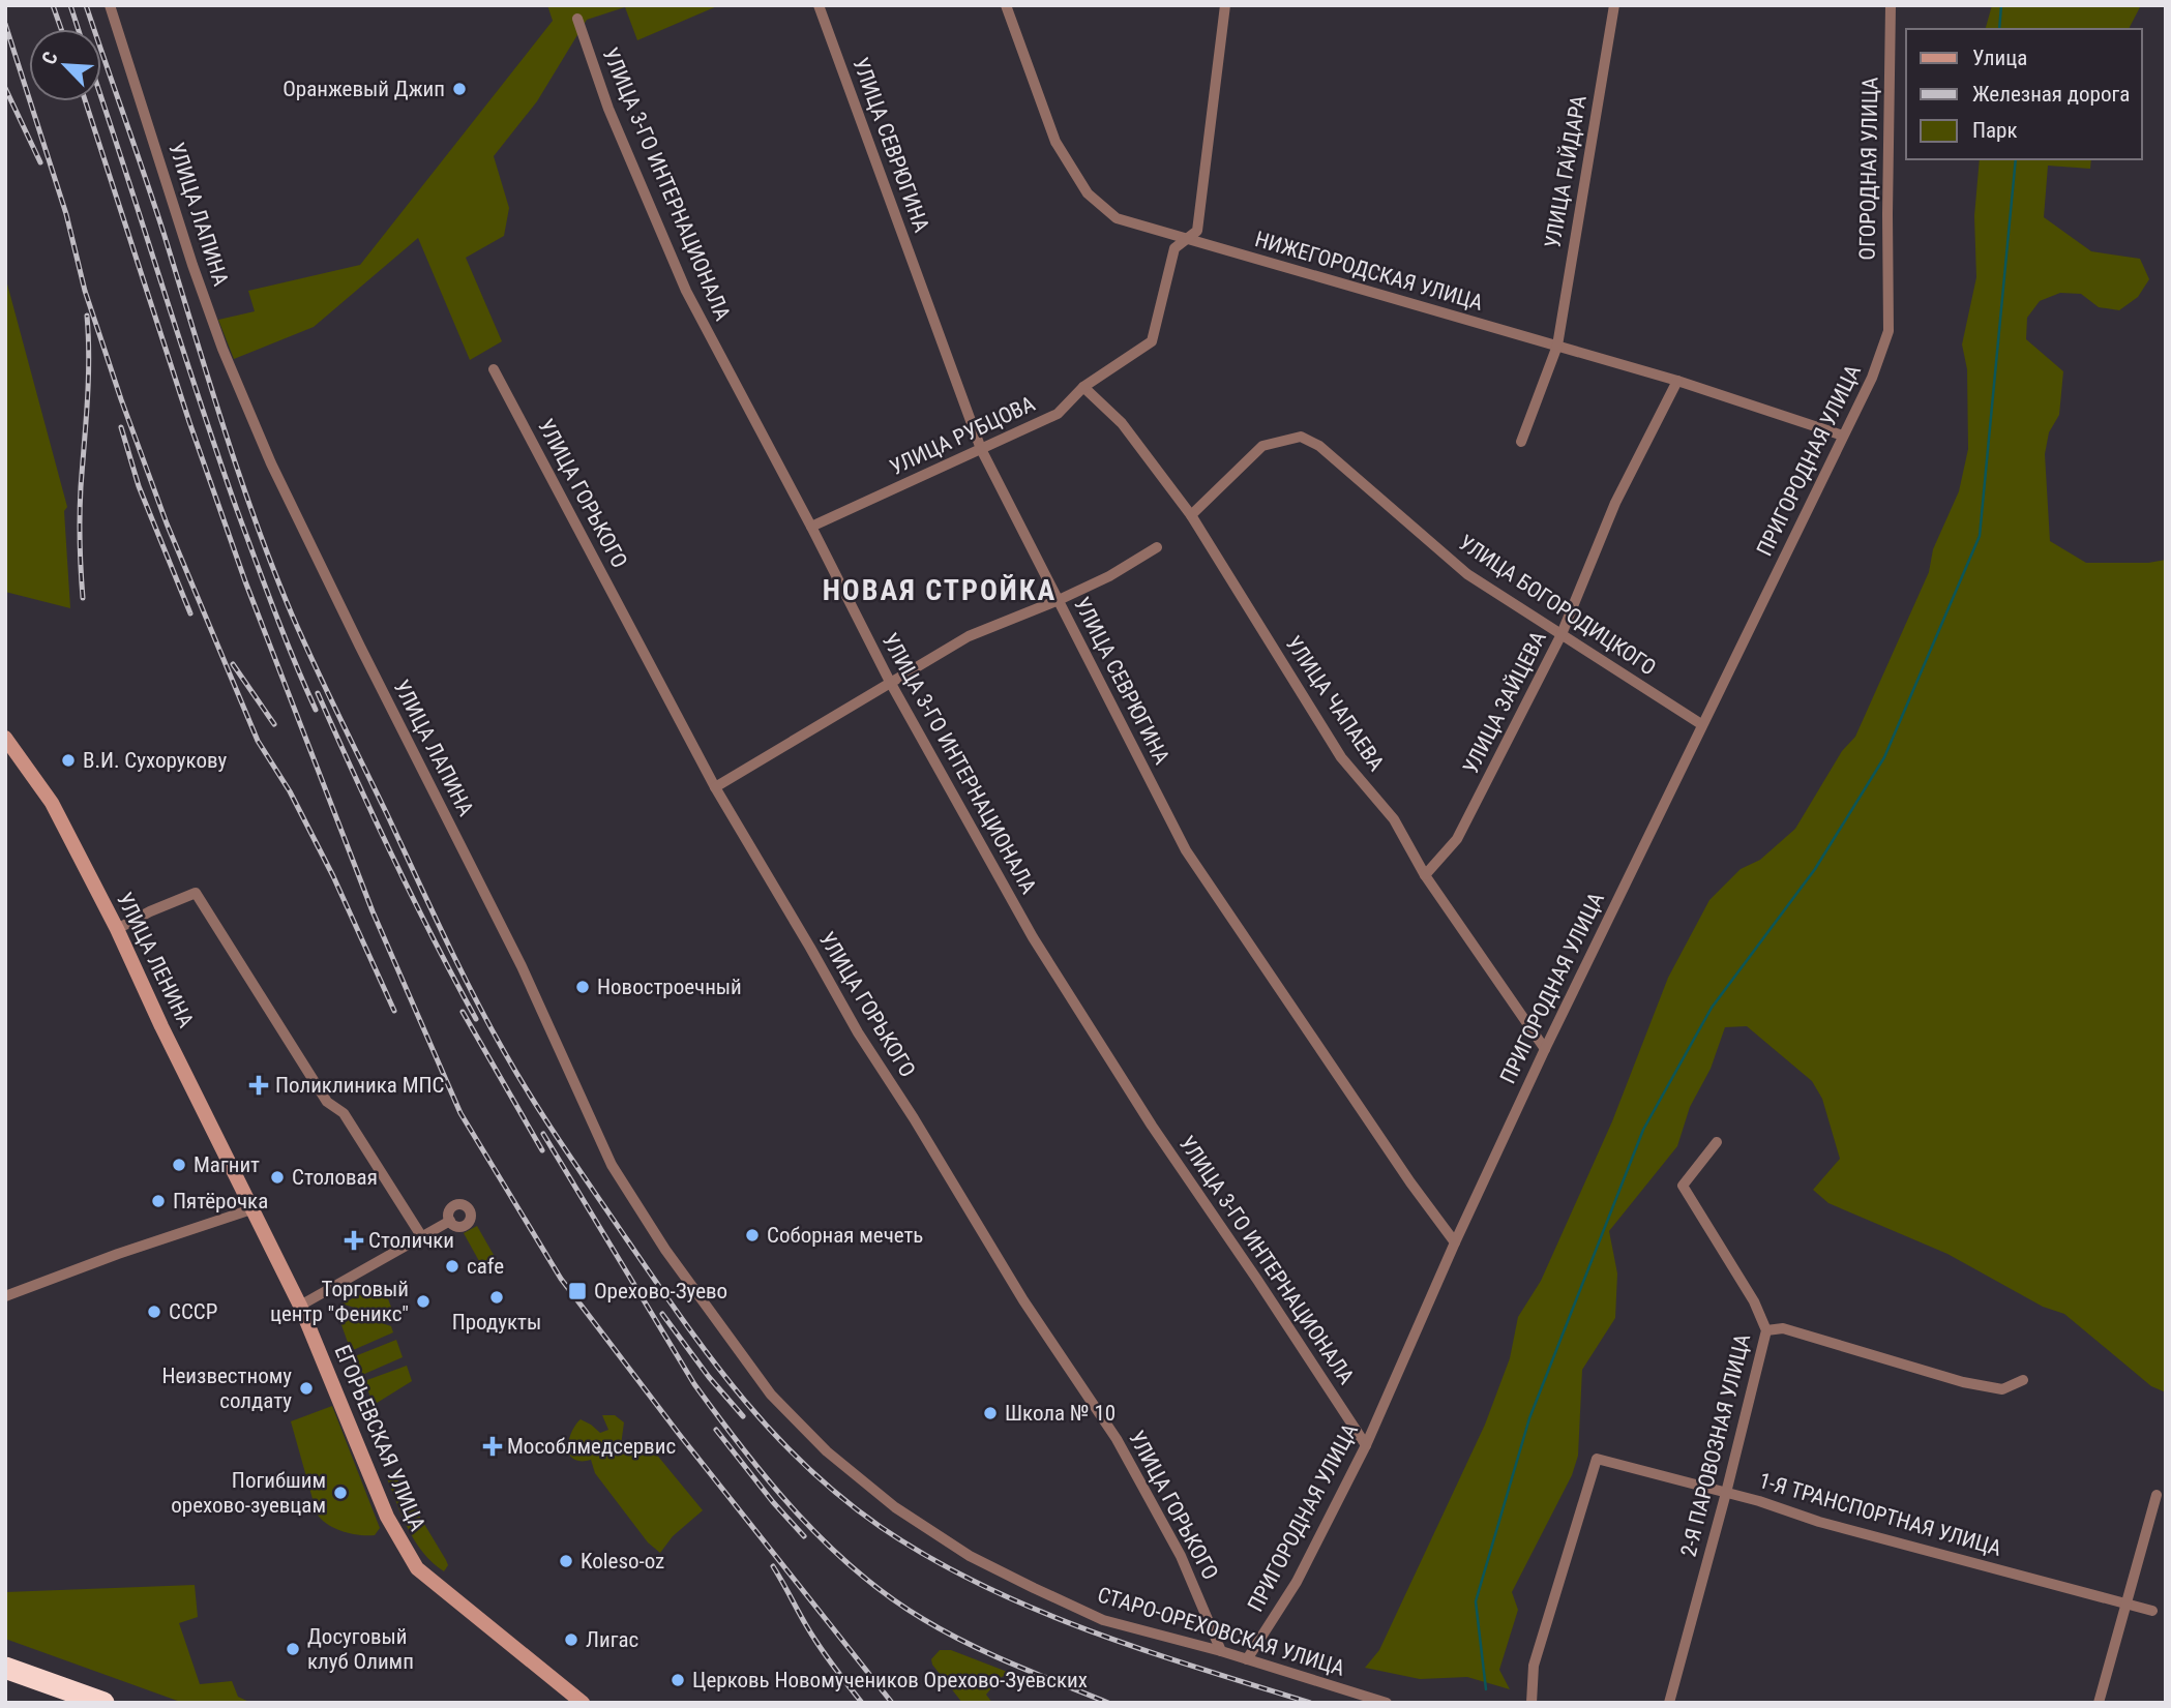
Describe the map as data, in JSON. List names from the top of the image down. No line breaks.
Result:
{"streets":{"main road":["УЛИЦА ЛЕНИНА","ЕГОРЬЕВСКАЯ УЛИЦА"],"street":["УЛИЦА СЕВРЮГИНА","ОГОРОДНАЯ УЛИЦА","УЛИЦА ГАЙДАРА","УЛИЦА 3-ГО ИНТЕРНАЦИОНАЛА","УЛИЦА ЛАПИНА","НИЖЕГОРОДСКАЯ УЛИЦА","УЛИЦА РУБЦОВА","ПРИГОРОДНАЯ УЛИЦА","УЛИЦА ГОРЬКОГО","УЛИЦА БОГОРОДИЦКОГО","УЛИЦА ЗАЙЦЕВА","УЛИЦА ЧАПАЕВА","2-Я ПАРОВОЗНАЯ УЛИЦА","1-Я ТРАНСПОРТНАЯ УЛИЦА","СТАРО-ОРЕХОВСКАЯ УЛИЦА"]},"crossings":[["УЛИЦА СЕВРЮГИНА","УЛИЦА РУБЦОВА"],["УЛИЦА СЕВРЮГИНА","ПРИГОРОДНАЯ УЛИЦА"],["ОГОРОДНАЯ УЛИЦА","ПРИГОРОДНАЯ УЛИЦА"],["УЛИЦА ГАЙДАРА","НИЖЕГОРОДСКАЯ УЛИЦА"],["УЛИЦА 3-ГО ИНТЕРНАЦИОНАЛА","УЛИЦА РУБЦОВА"],["УЛИЦА 3-ГО ИНТЕРНАЦИОНАЛА","ПРИГОРОДНАЯ УЛИЦА"],["УЛИЦА ЛАПИНА","СТАРО-ОРЕХОВСКАЯ УЛИЦА"],["НИЖЕГОРОДСКАЯ УЛИЦА","УЛИЦА РУБЦОВА"],["НИЖЕГОРОДСКАЯ УЛИЦА","ПРИГОРОДНАЯ УЛИЦА"],["НИЖЕГОРОДСКАЯ УЛИЦА","УЛИЦА ЗАЙЦЕВА"],["УЛИЦА РУБЦОВА","УЛИЦА ЧАПАЕВА"],["ПРИГОРОДНАЯ УЛИЦА","УЛИЦА БОГОРОДИЦКОГО"],["ПРИГОРОДНАЯ УЛИЦА","УЛИЦА ЧАПАЕВА"],["ПРИГОРОДНАЯ УЛИЦА","СТАРО-ОРЕХОВСКАЯ УЛИЦА"],["УЛИЦА ГОРЬКОГО","СТАРО-ОРЕХОВСКАЯ УЛИЦА"],["УЛИЦА БОГОРОДИЦКОГО","УЛИЦА ЗАЙЦЕВА"],["УЛИЦА БОГОРОДИЦКОГО","УЛИЦА ЧАПАЕВА"],["УЛИЦА ЗАЙЦЕВА","УЛИЦА ЧАПАЕВА"],["УЛИЦА ЛЕНИНА","ЕГОРЬЕВСКАЯ УЛИЦА"],["2-Я ПАРОВОЗНАЯ УЛИЦА","1-Я ТРАНСПОРТНАЯ УЛИЦА"]],"districts":["НОВАЯ СТРОЙКА"],"places":{"other":["Оранжевый Джип","В.И. Сухорукову","Новостроечный","Магнит","Столовая","Пятёрочка","Соборная мечеть","cafe","Продукты","Торговый центр \"Феникс\"","СССР","Неизвестному солдату","Школа № 10","Погибшим орехово-зуевцам","Koleso-oz","Лигас","Досуговый клуб Олимп","Церковь Новомучеников Орехово-Зуевских"],"health":["Поликлиника МПС","Столички","Мособлмедсервис"],"transit":["Орехово-Зуево"]},"legend":["Улица","Железная дорога","Парк"],"north":"top left"}
